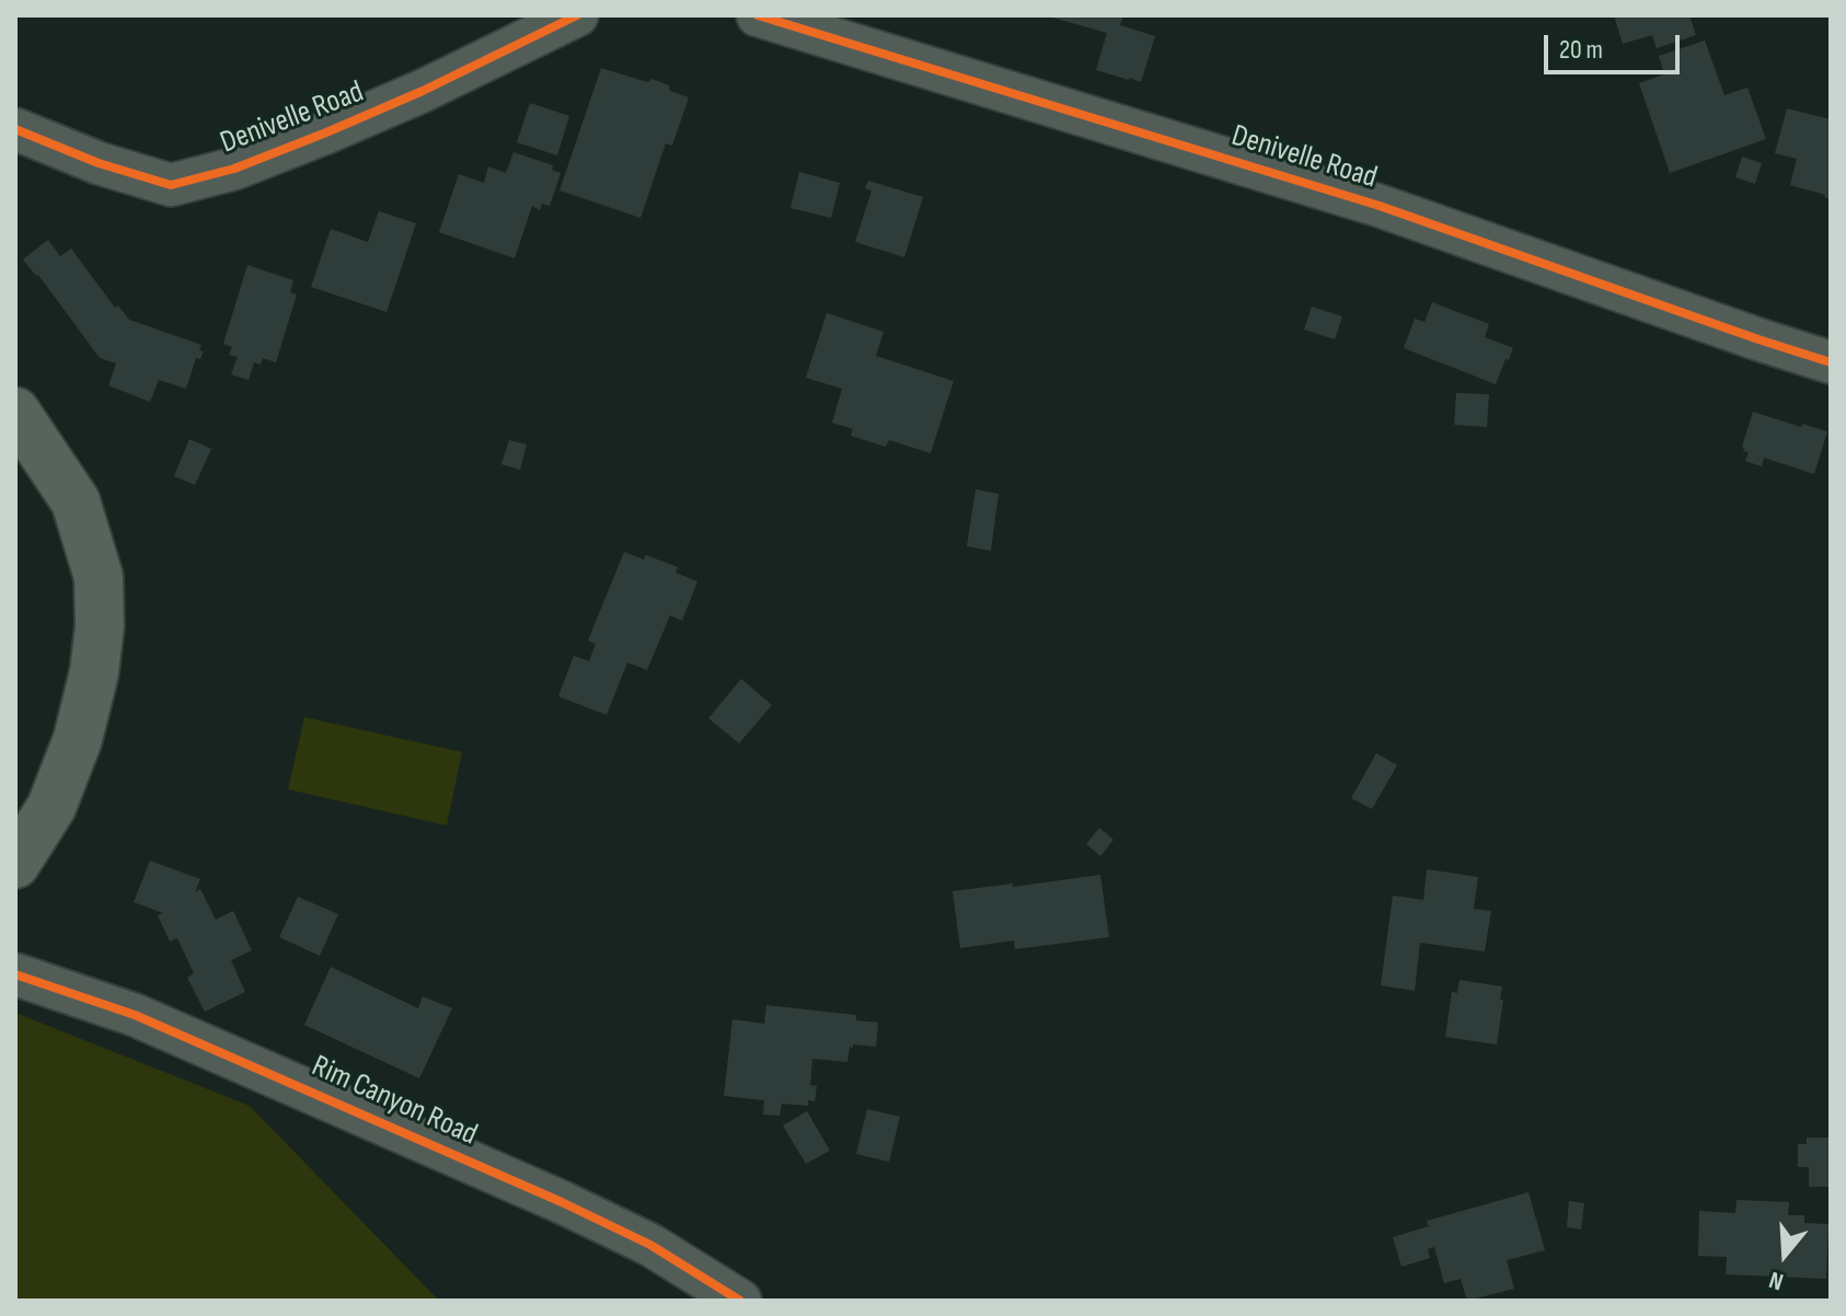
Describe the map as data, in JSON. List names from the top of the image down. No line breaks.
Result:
{"streets":{"street":["Denivelle Road","Rim Canyon Road"]},"scale_bar":"20 m","north":"bottom"}
